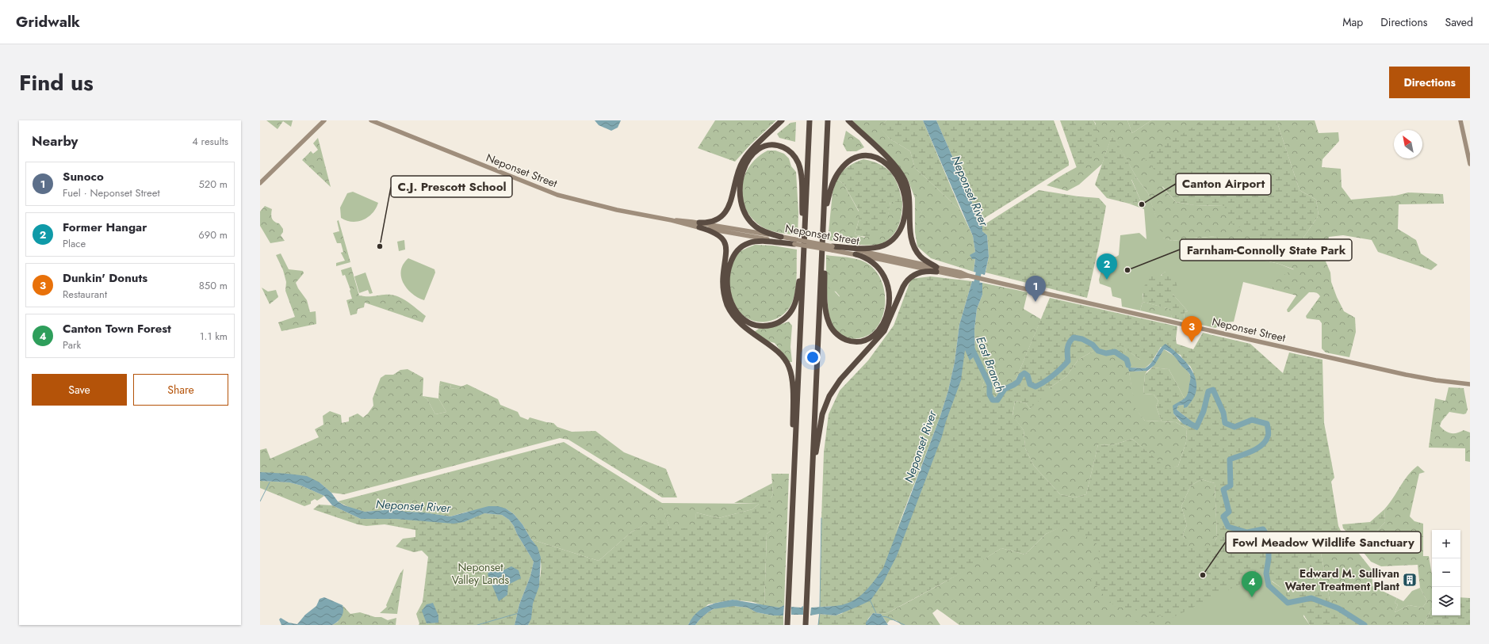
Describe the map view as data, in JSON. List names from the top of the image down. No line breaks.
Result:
{"streets":{"main road":["Neponset Street"]},"water":["Neponset River","East Branch"],"parks":["Neponset Valley Lands"],"places":{"other":["Canton Airport","C.J. Prescott School","Farnham-Connolly State Park","Fowl Meadow Wildlife Sanctuary"],"building":["Edward M. Sullivan Water Treatment Plant"]},"north":"top left","page":{"header":"Gridwalk","nav":["Map","Directions","Saved"],"title":"Find us","buttons":["Directions",["Save","Share"]],"heading":["Nearby","4 results"],"list":[{"mark":"1","name":"Sunoco","note":"Fuel · Neponset Street","value":"520 m"},{"mark":"2","name":"Former Hangar","note":"Place","value":"690 m"},{"mark":"3","name":"Dunkin' Donuts","note":"Restaurant","value":"850 m"},{"mark":"4","name":"Canton Town Forest","note":"Park","value":"1.1 km"}],"pins":["2","1","3","4"],"map_buttons":["+","−"]}}
